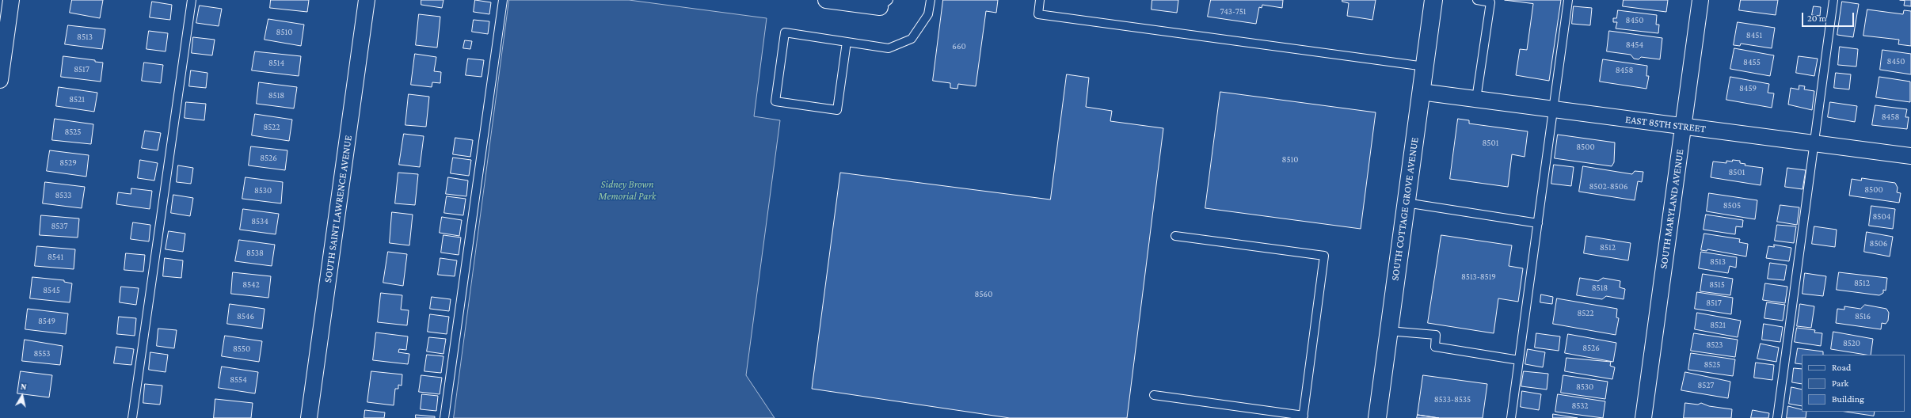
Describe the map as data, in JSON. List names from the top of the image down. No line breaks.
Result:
{"streets":{"main road":["SOUTH COTTAGE GROVE AVENUE"],"street":["EAST 85TH STREET","SOUTH SAINT LAWRENCE AVENUE","SOUTH MARYLAND AVENUE"]},"crossings":[["EAST 85TH STREET","SOUTH COTTAGE GROVE AVENUE"],["EAST 85TH STREET","SOUTH MARYLAND AVENUE"]],"parks":["Sidney Brown Memorial Park"],"house_numbers":["743-751","8450","8510","8451","8513","8454","660","8450","8455","8514","8517","8458","8459","8518","8521","8458","8522","8525","8501","8500","8526","8510","8529","8501","8502-8506","8500","8530","8533","8505","8504","8534","8537","8506","8512","8538","8541","8513","8513-8519","8512","8542","8515","8518","8545","8560","8517","8522","8546","8516","8549","8521","8520","8523","8526","8550","8553","8525","8554","8527","8530","8533-8535","8532"],"legend":["Road","Park","Building"],"scale_bar":"20 m","north":"top"}
